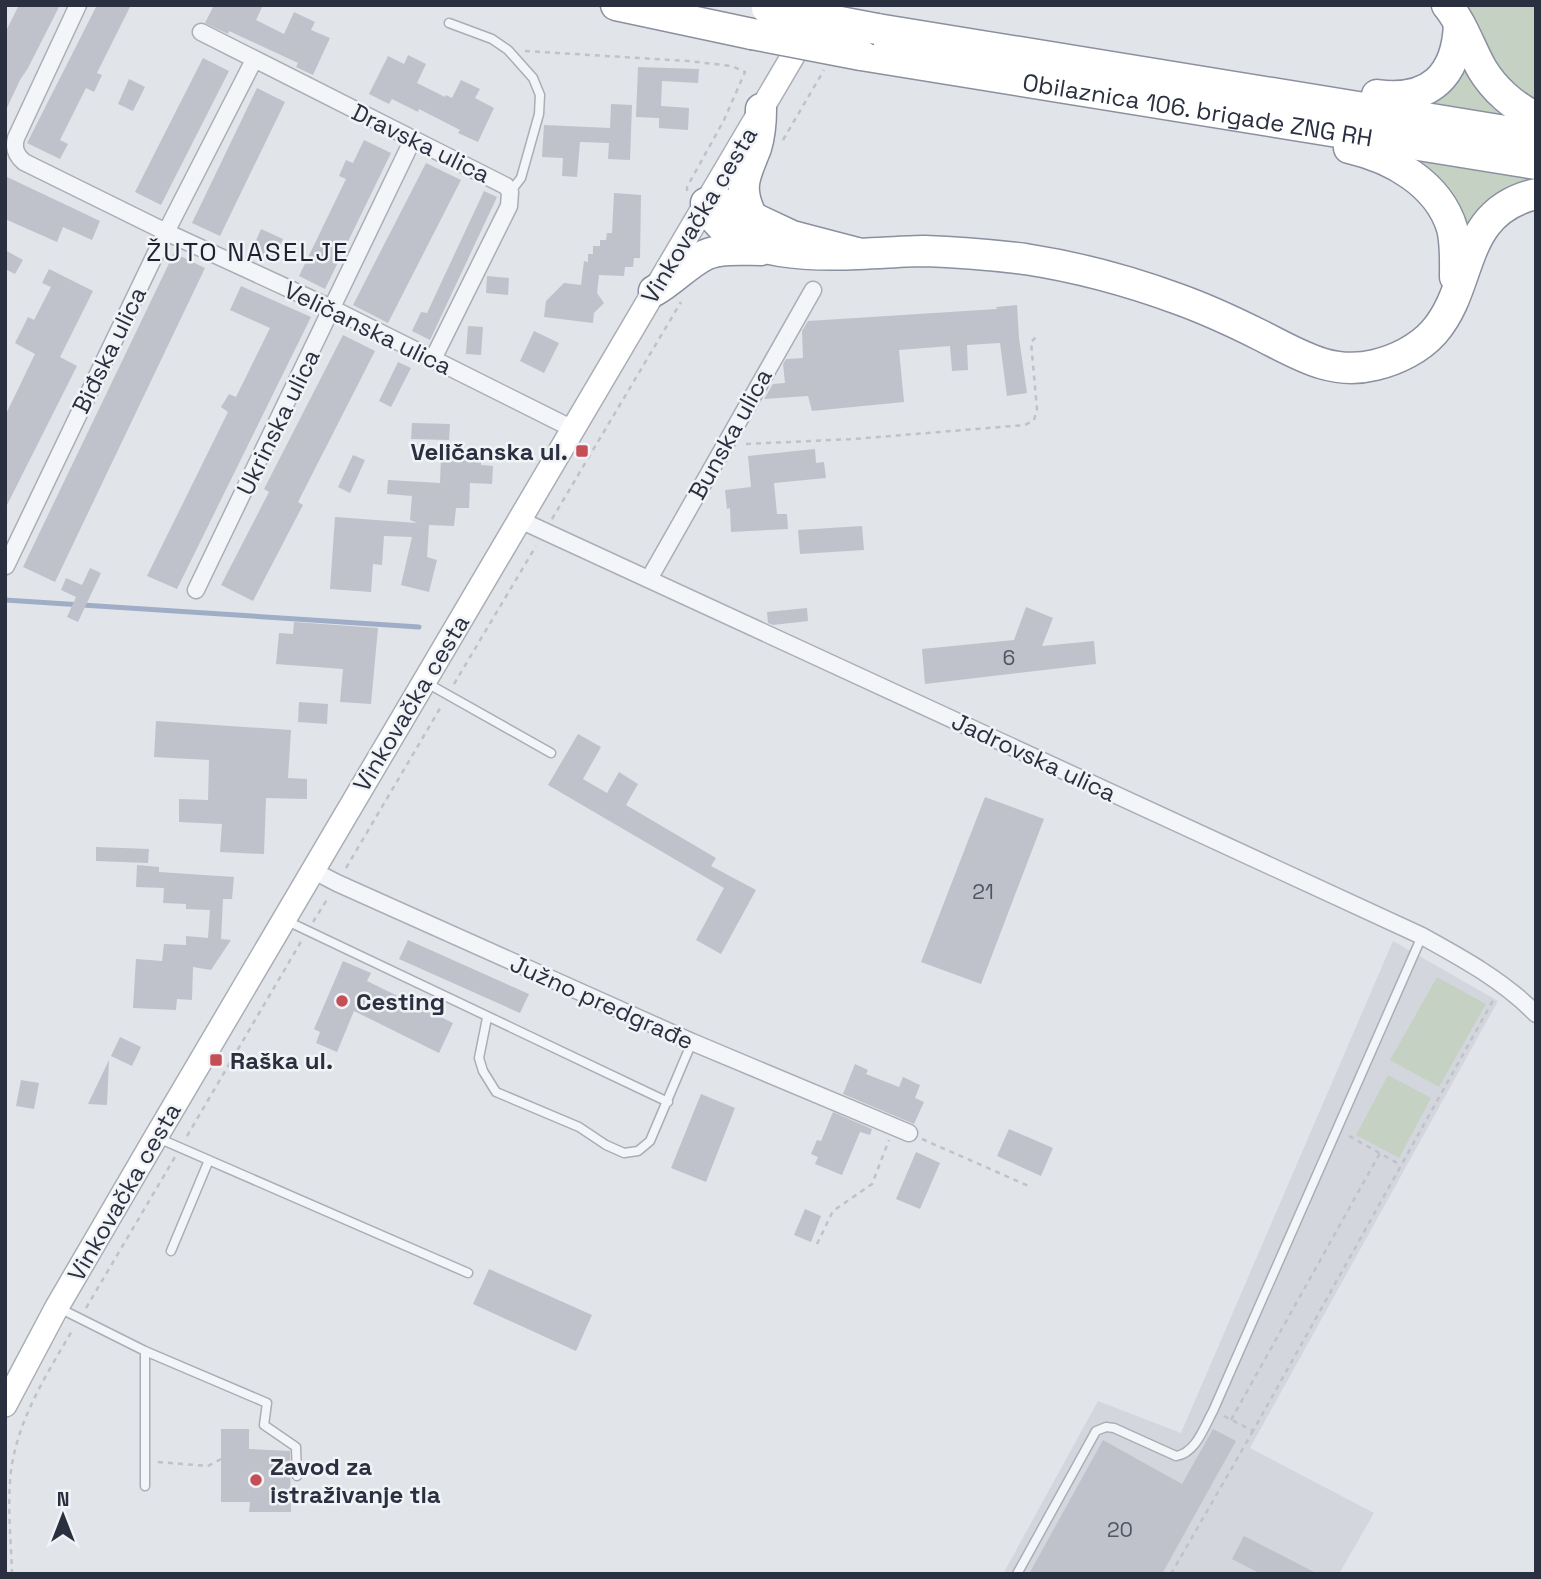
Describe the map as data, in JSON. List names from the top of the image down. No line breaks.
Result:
{"streets":{"highway":["Obilaznica 106. brigade ZNG RH"],"main road":["Vinkovačka cesta"],"street":["Dravska ulica","Veličanska ulica","Biđska ulica","Ukrinska ulica","Bunska ulica","Jadrovska ulica","Južno predgrađe"]},"crossings":[["Dravska ulica","Veličanska ulica"],["Dravska ulica","Biđska ulica"],["Dravska ulica","Ukrinska ulica"],["Vinkovačka cesta","Veličanska ulica"],["Vinkovačka cesta","Jadrovska ulica"],["Vinkovačka cesta","Južno predgrađe"],["Veličanska ulica","Biđska ulica"],["Veličanska ulica","Ukrinska ulica"],["Bunska ulica","Jadrovska ulica"]],"districts":["ŽUTO NASELJE"],"places":{"transit":["Veličanska ul.","Raška ul."],"other":["Cesting","Zavod za istraživanje tla"]},"house_numbers":["6","21","20"],"north":"top"}
